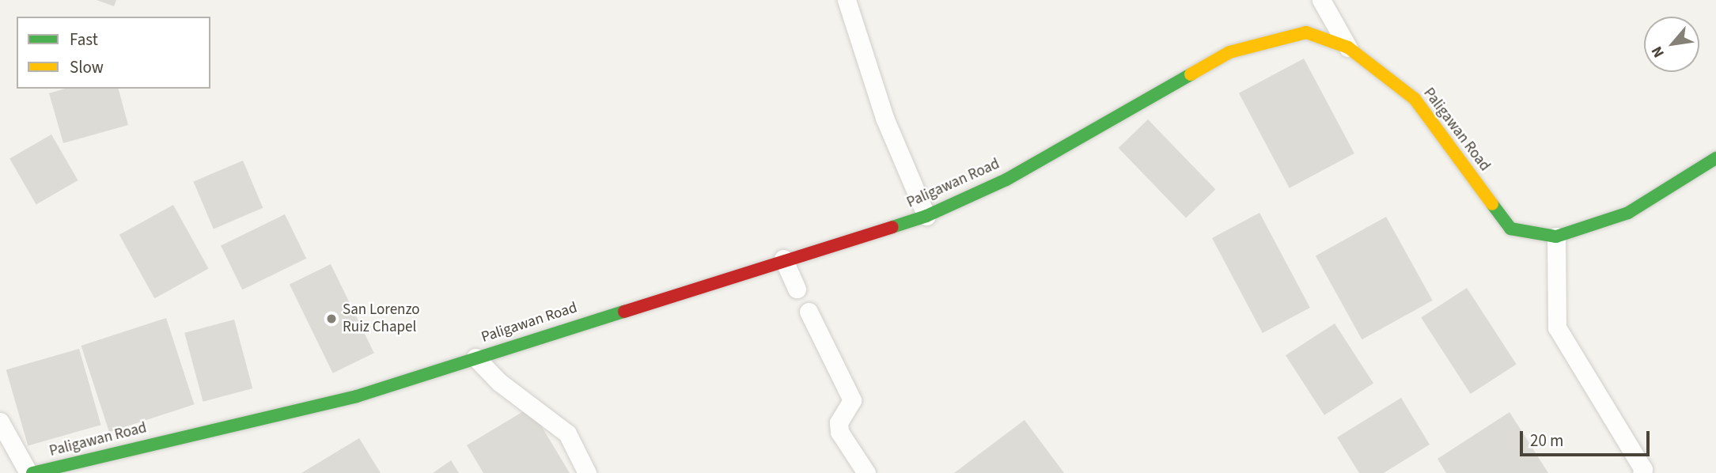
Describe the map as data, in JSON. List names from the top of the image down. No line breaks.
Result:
{"streets":{"street":["Paligawan Road"]},"places":["San Lorenzo Ruiz Chapel"],"legend":["Fast","Slow"],"scale_bar":"20 m","north":"bottom left"}
